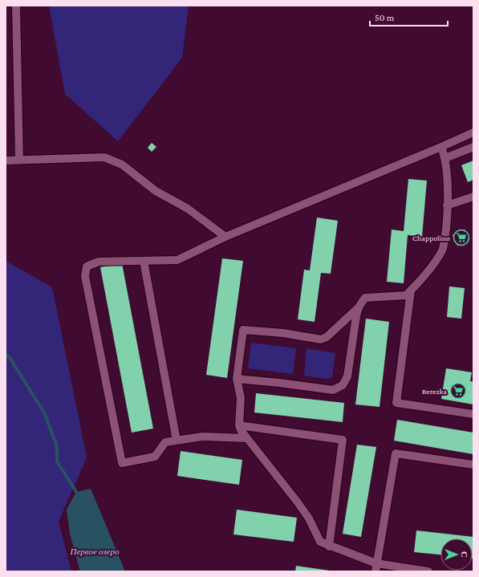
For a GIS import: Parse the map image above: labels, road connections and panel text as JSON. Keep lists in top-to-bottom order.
{
  "water": ["Первое озеро"],
  "places": {
    "supermarket": ["Chappolino", "Berezka"]
  },
  "scale_bar": "50 m",
  "north": "right"
}
